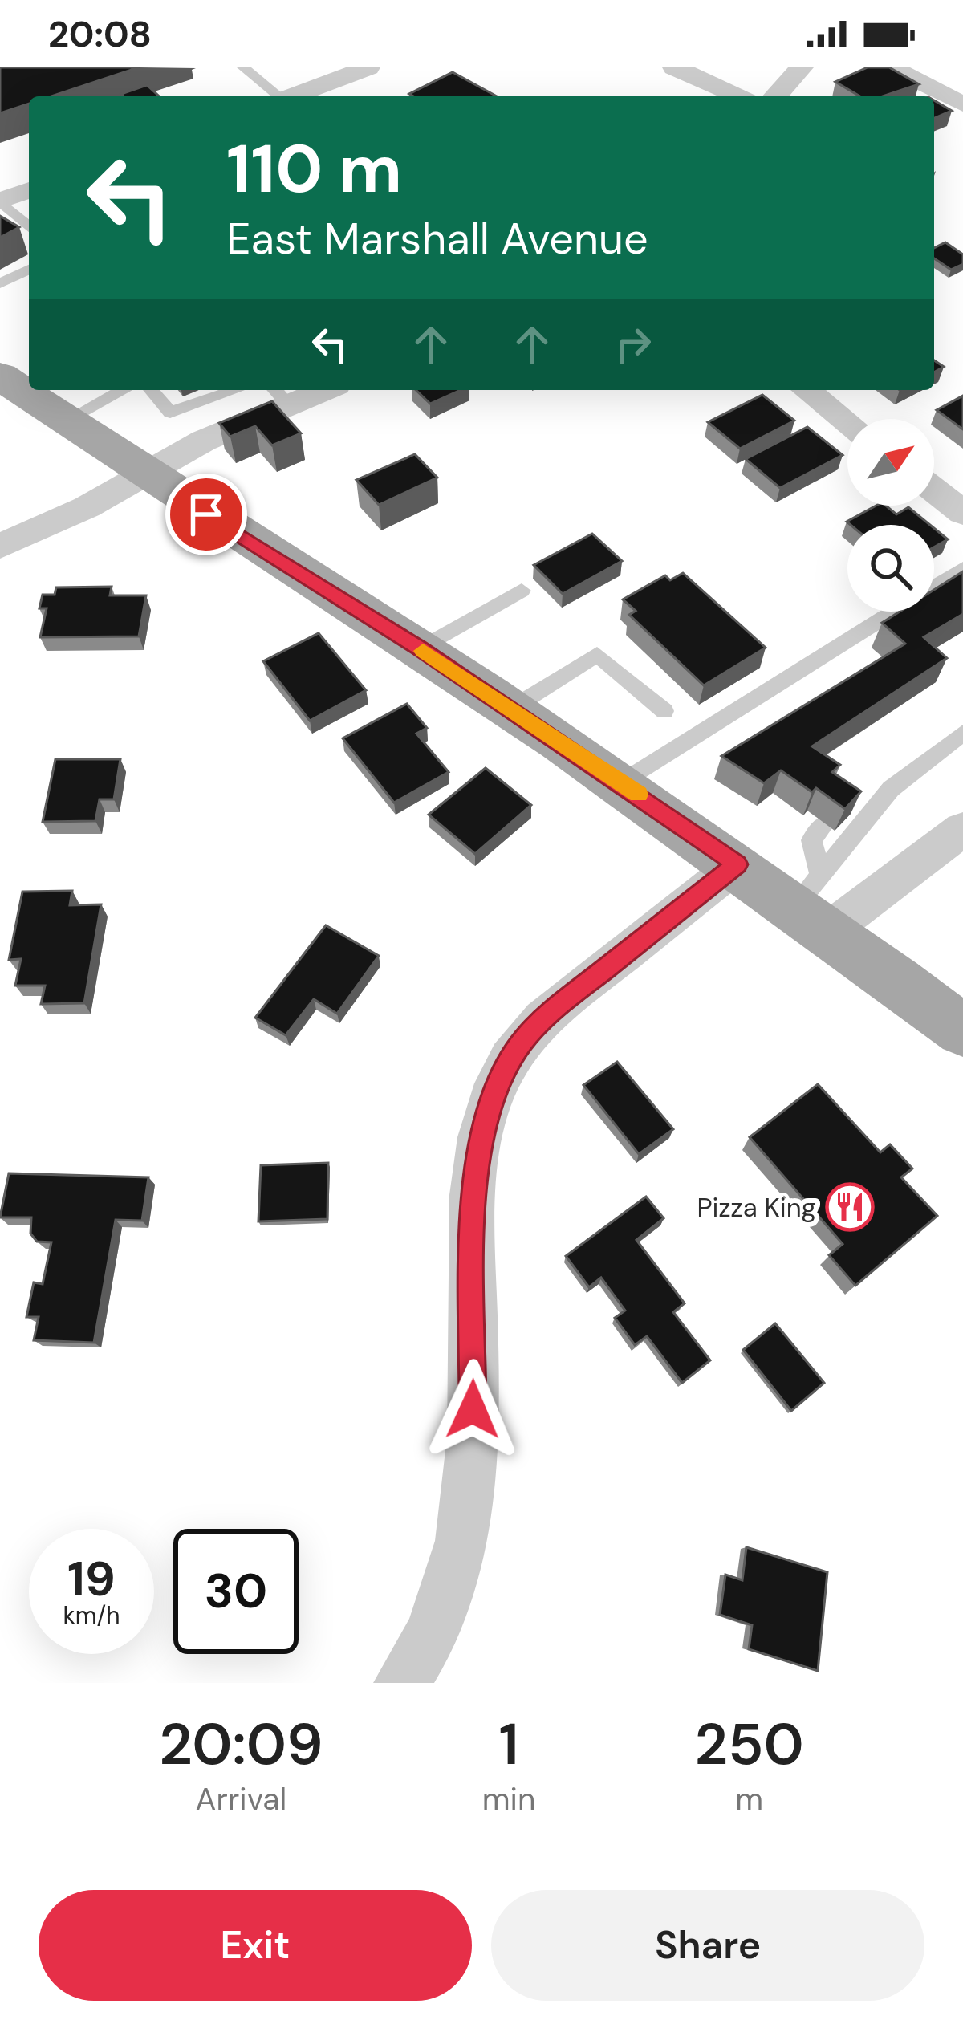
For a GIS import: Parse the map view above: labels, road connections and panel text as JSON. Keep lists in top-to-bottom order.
{
  "places": {
    "restaurant": ["Pizza King"]
  },
  "north": "top right",
  "page": {
    "status": "20:08",
    "turn": ["110 m", "East Marshall Avenue"],
    "speed": "19 km/h",
    "limit": "30",
    "eta": [
      "20:09",
      "Arrival",
      "1",
      "min",
      "250",
      "m"
    ],
    "buttons": ["Exit", "Share"]
  }
}
